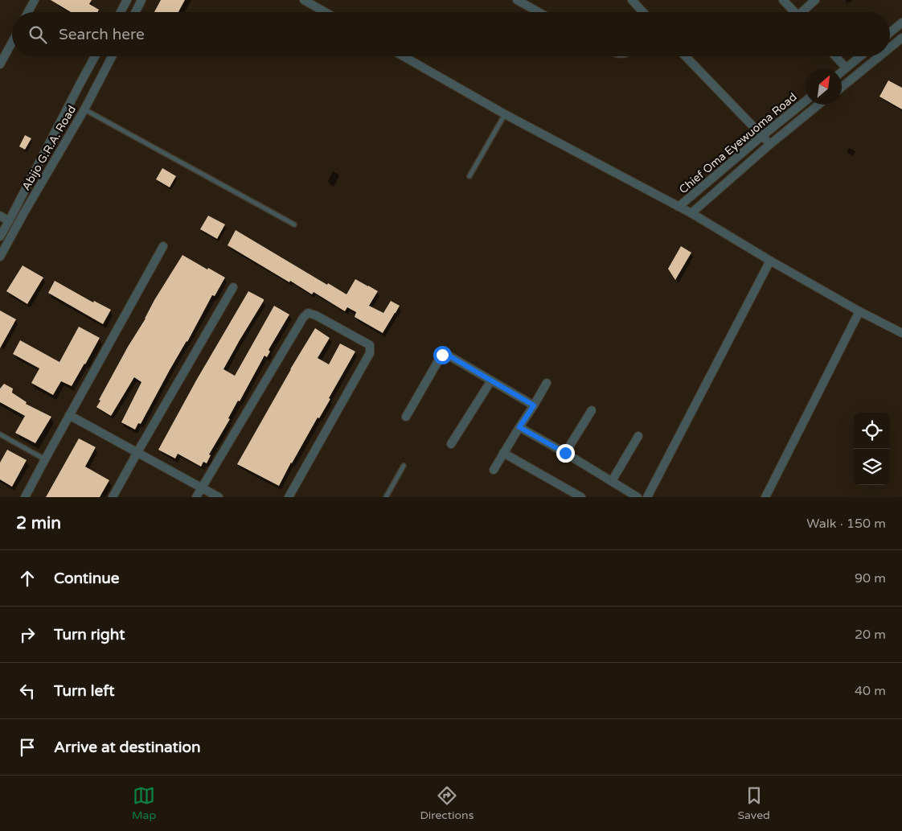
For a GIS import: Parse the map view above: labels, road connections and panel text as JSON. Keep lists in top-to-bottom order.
{
  "streets": {
    "street": ["Chief Oma Eyewuoma Road", "Abijo G.R.A. Road"]
  },
  "north": "top right",
  "page": {
    "search": "Search here",
    "heading": ["2 min", "Walk · 150 m"],
    "list": [
      ["Continue", "90 m"],
      ["Turn right", "20 m"],
      ["Turn left", "40 m"],
      "Arrive at destination"
    ],
    "nav": ["Map", "Directions", "Saved"]
  }
}
